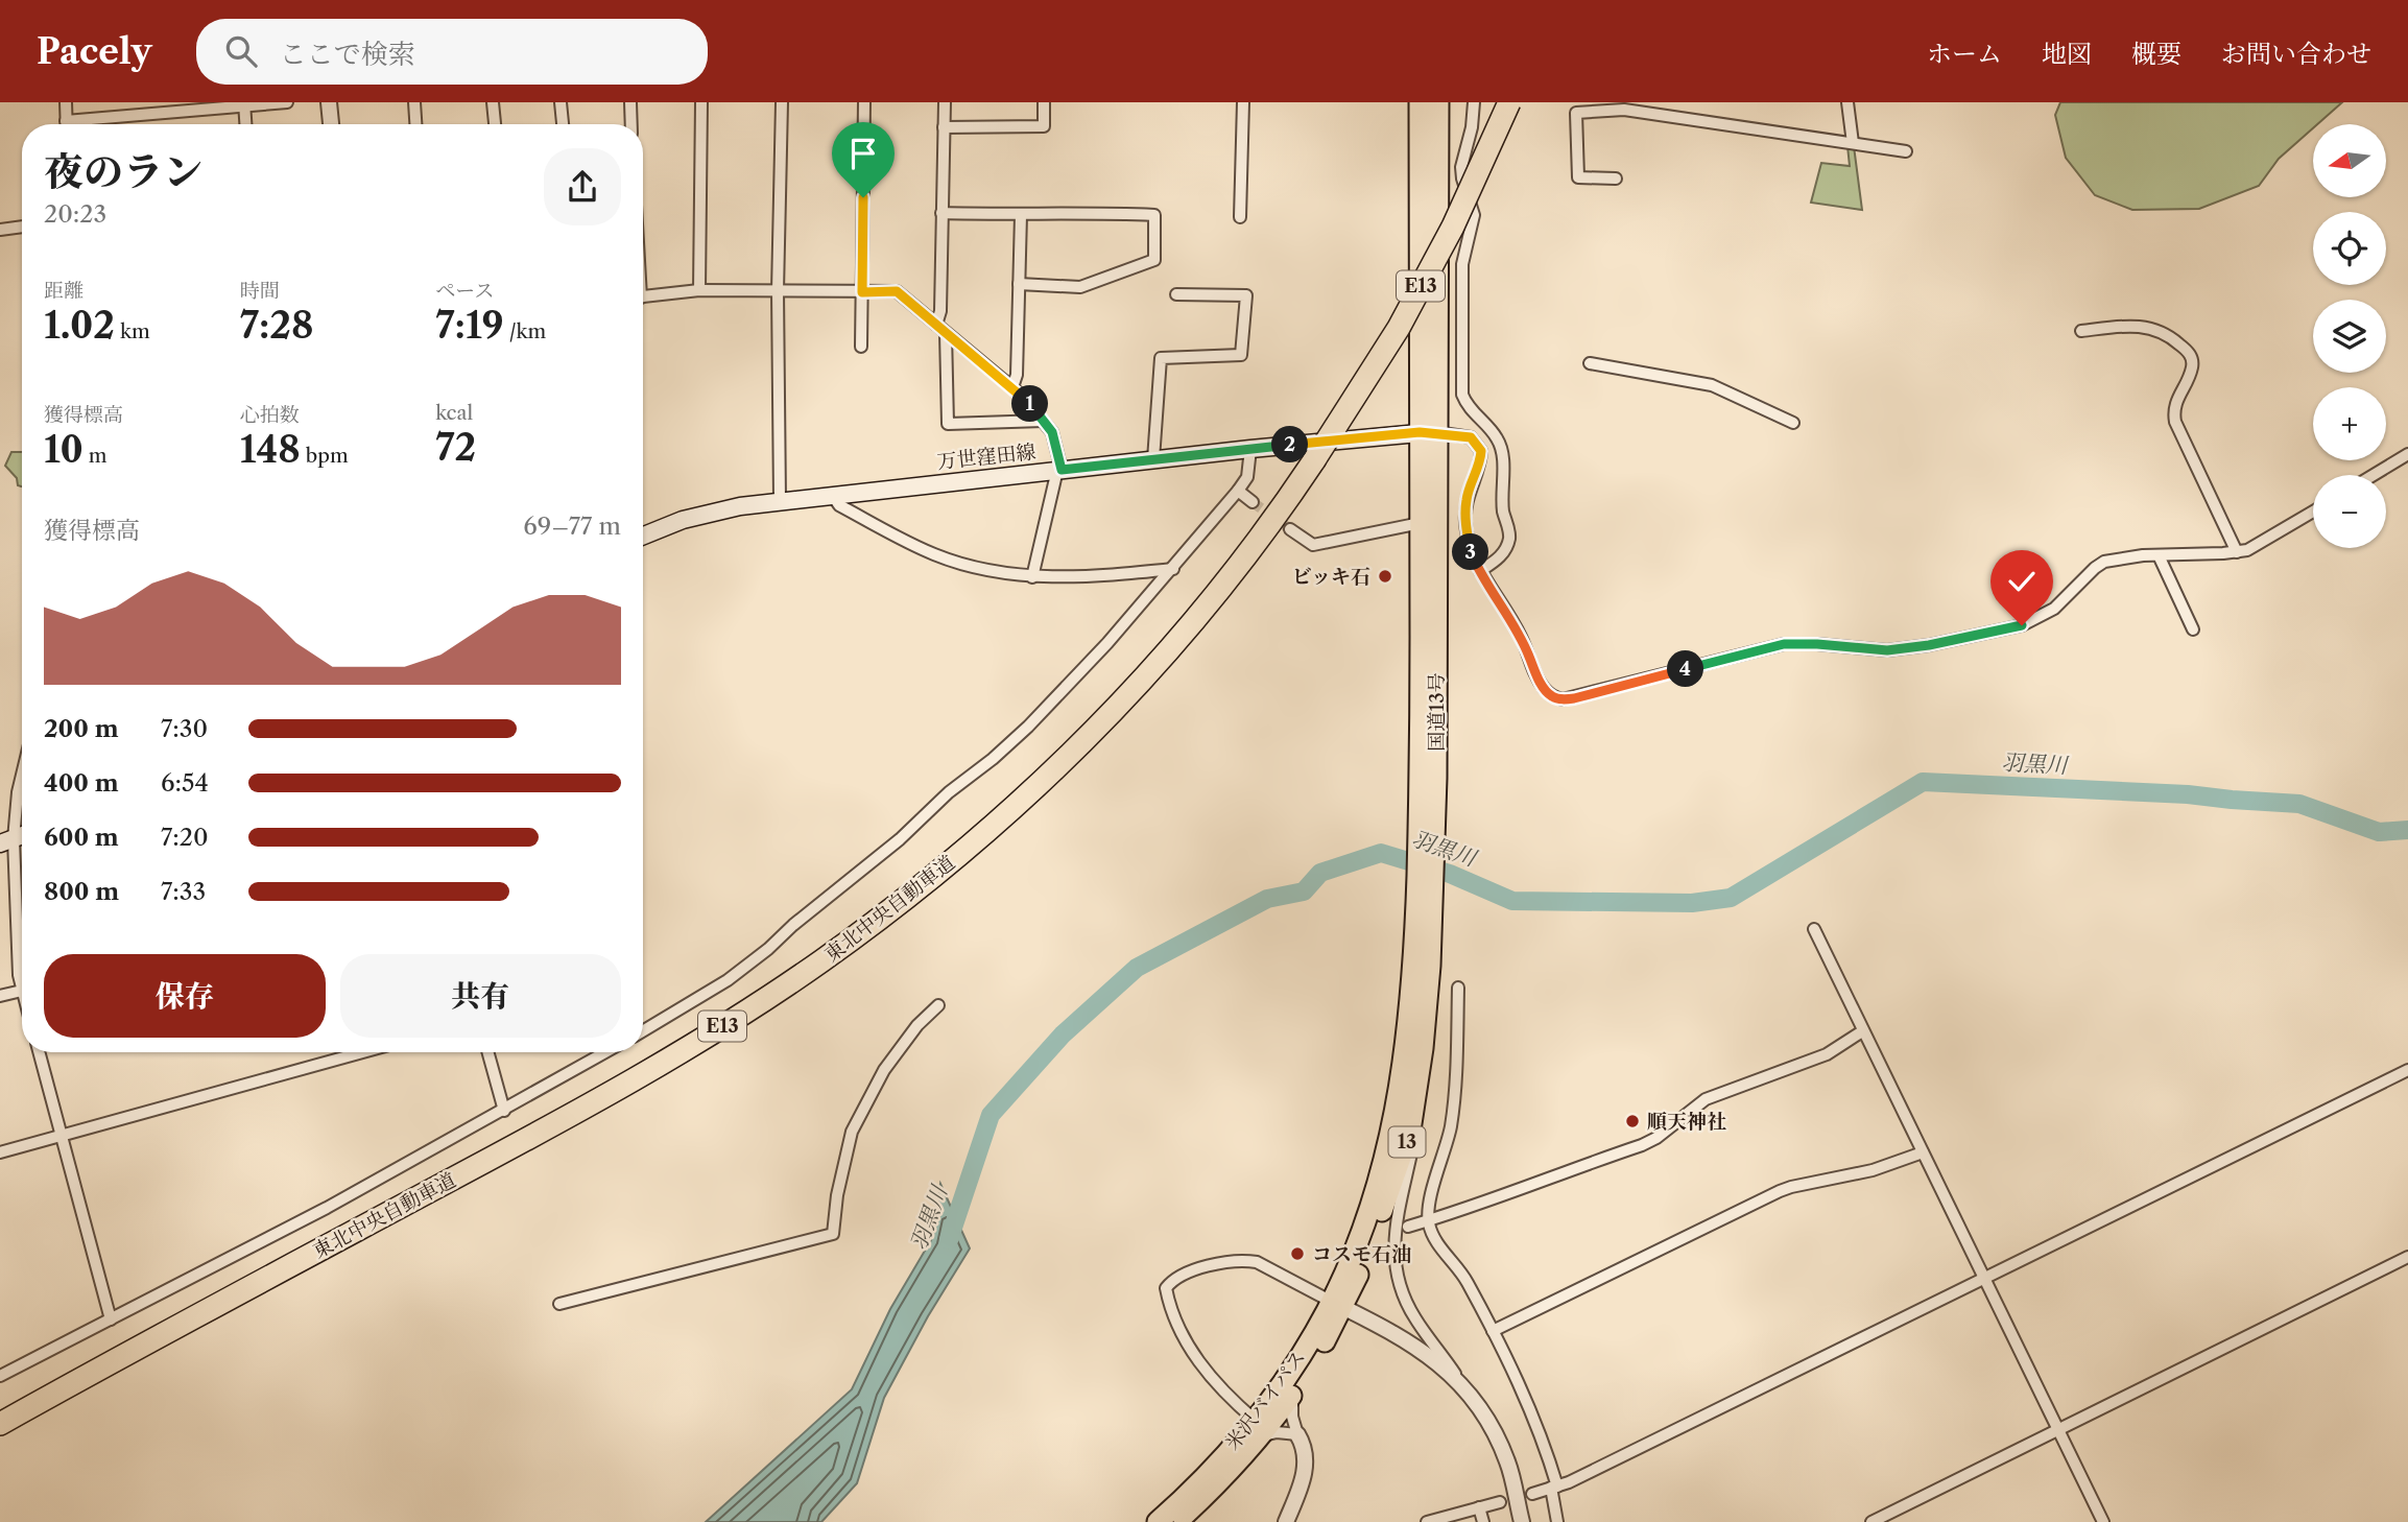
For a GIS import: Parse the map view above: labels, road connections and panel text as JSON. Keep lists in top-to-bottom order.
{
  "streets": {
    "highway": [
      "E13",
      "国道13号",
      "東北中央自動車道",
      "13",
      "米沢バイパス"
    ],
    "main road": ["万世窪田線"]
  },
  "crossings": [
    ["万世窪田線", "国道13号"],
    ["国道13号", "米沢バイパス"]
  ],
  "water": ["羽黒川"],
  "places": ["ビッキ石", "順天神社", "コスモ石油"],
  "north": "left",
  "page": {
    "header": "Pacely",
    "search": "ここで検索",
    "nav": [
      "ホーム",
      "地図",
      "概要",
      "お問い合わせ"
    ],
    "map_buttons": ["+", "−"],
    "heading": ["夜のラン", "20:23"],
    "stats": [
      ["距離", "1.02 km"],
      ["時間", "7:28"],
      ["ペース", "7:19 /km"],
      ["獲得標高", "10 m"],
      ["心拍数", "148 bpm"],
      ["kcal", "72"]
    ],
    "pins": [
      "1",
      "2",
      "3",
      "4"
    ],
    "chart": ["獲得標高", "69–77 m"],
    "list": [
      {
        "name": "200 m",
        "note": "7:30"
      },
      {
        "name": "400 m",
        "note": "6:54"
      },
      {
        "name": "600 m",
        "note": "7:20"
      },
      {
        "name": "800 m",
        "note": "7:33"
      }
    ],
    "buttons": ["保存", "共有"]
  }
}
